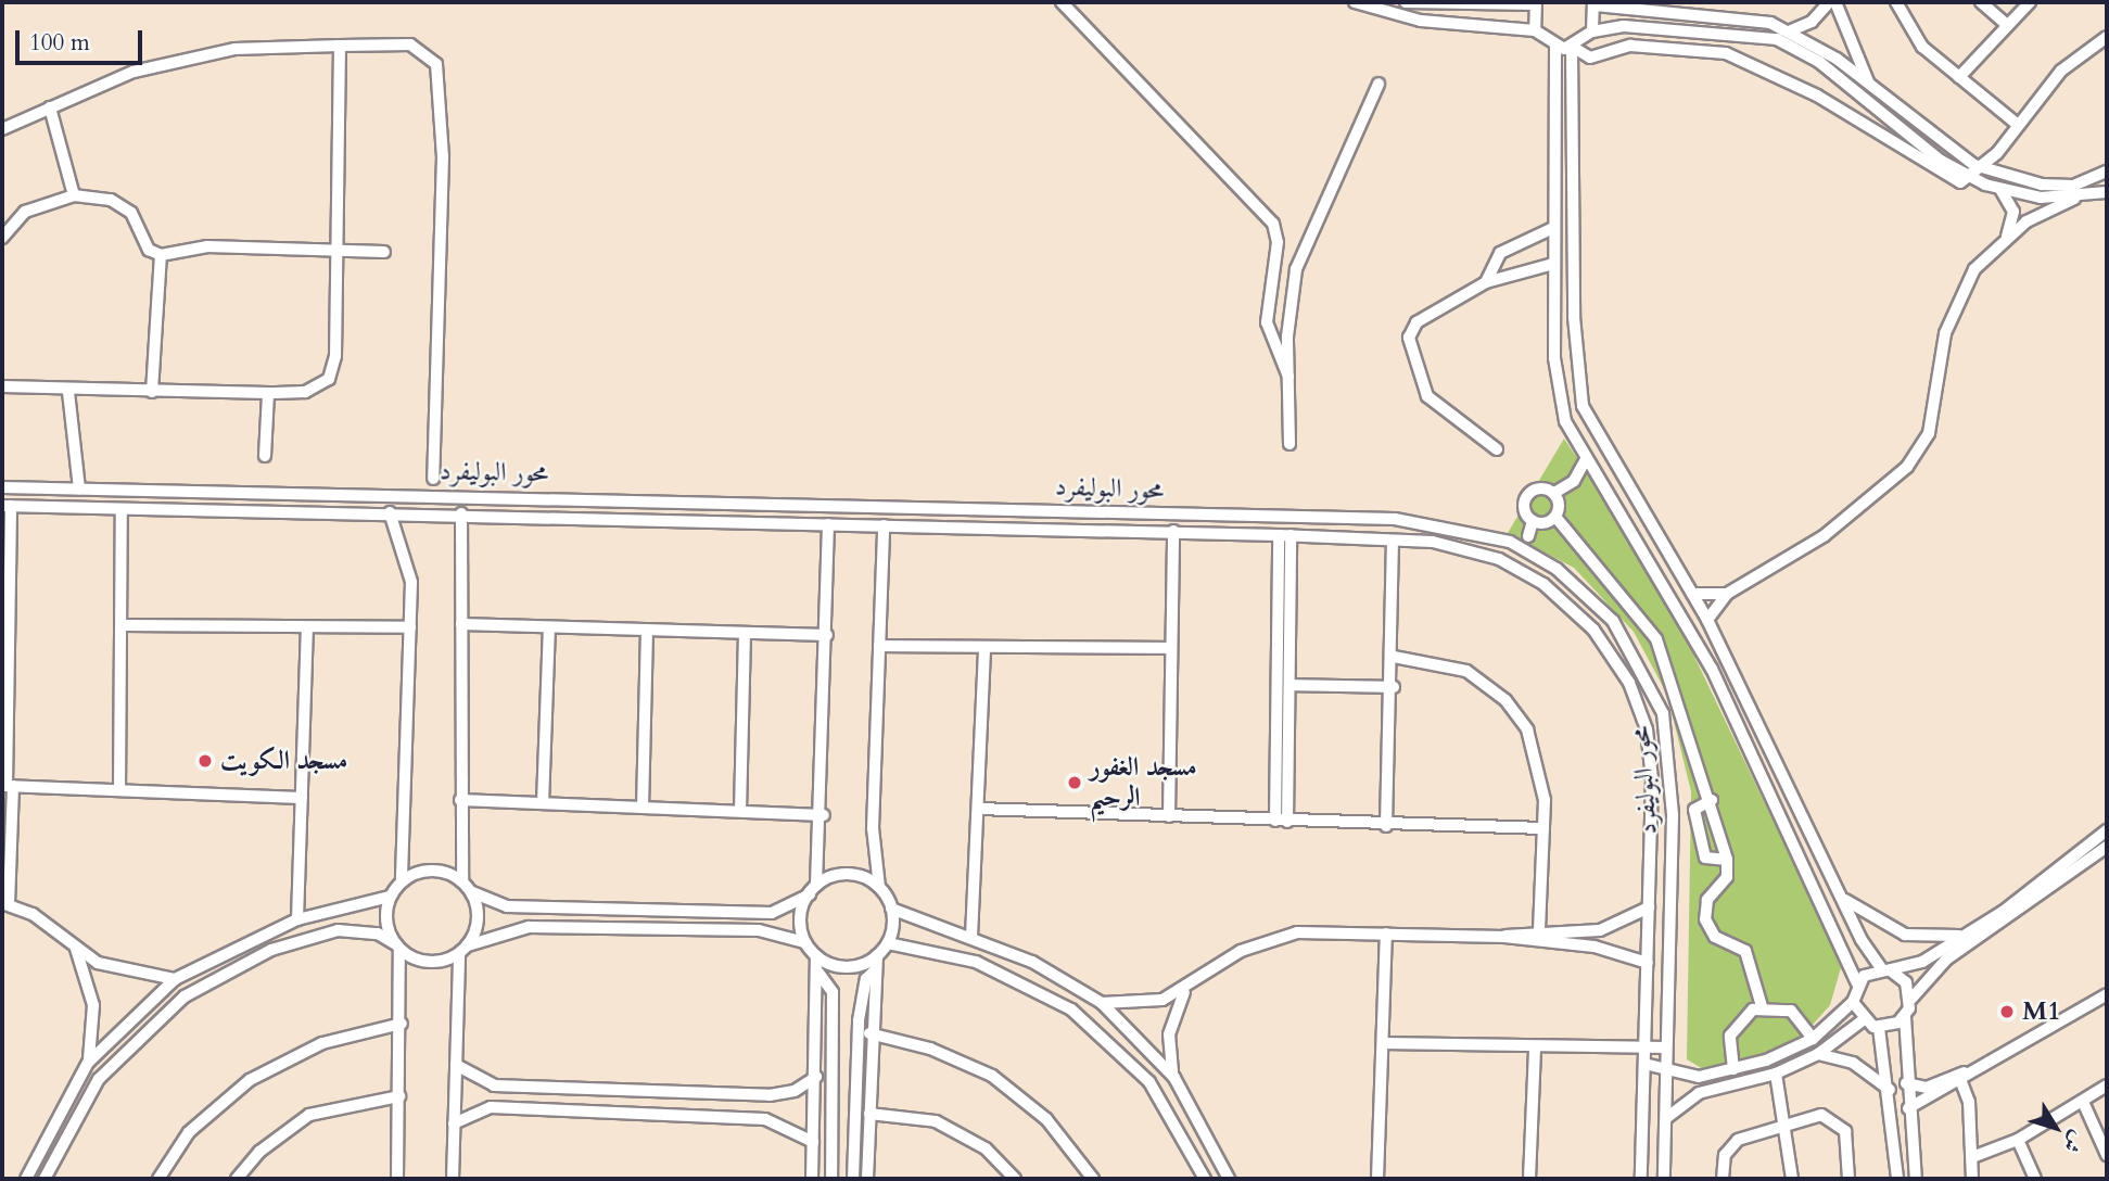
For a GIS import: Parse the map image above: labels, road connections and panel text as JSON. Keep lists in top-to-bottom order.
{
  "streets": {
    "street": ["محور البوليفرد"]
  },
  "places": ["مسجد الكويت", "مسجد الغفور الرحيم", "M1"],
  "scale_bar": "100 m",
  "north": "bottom right"
}
